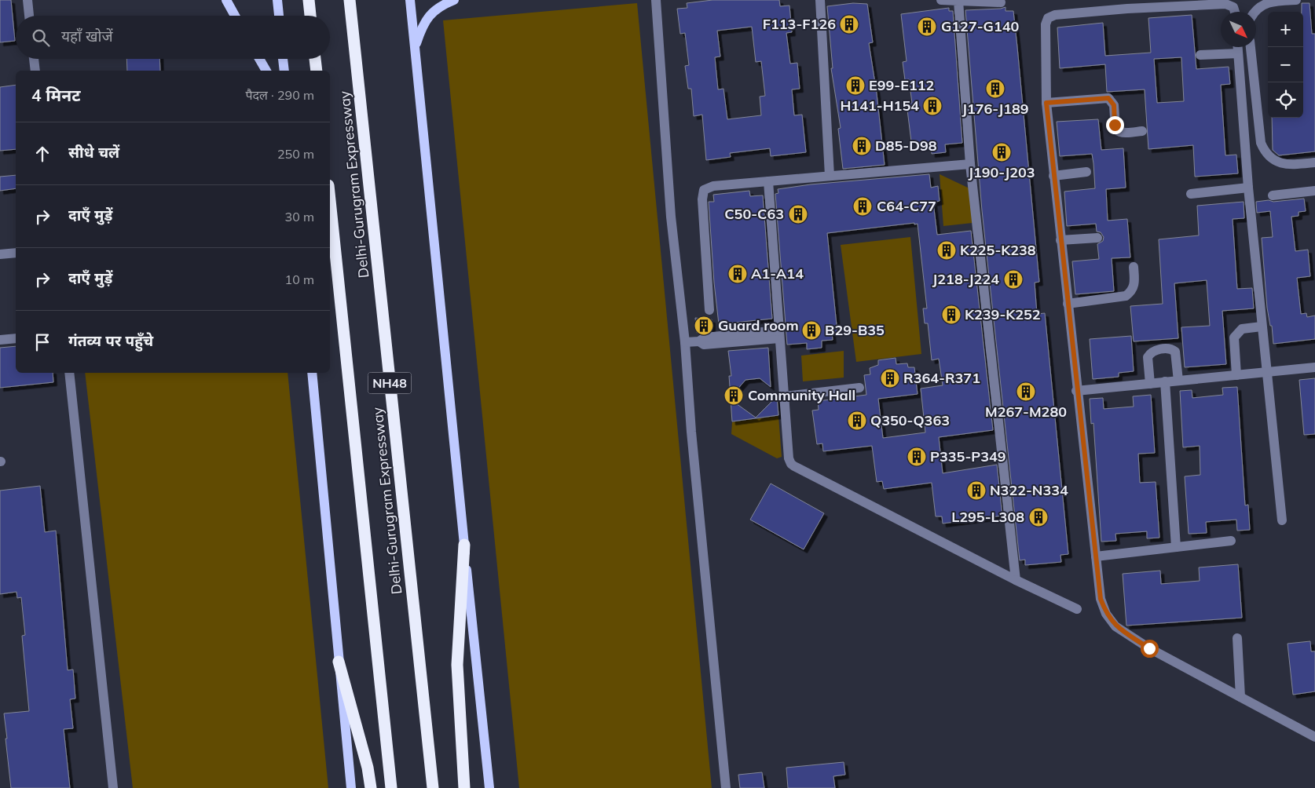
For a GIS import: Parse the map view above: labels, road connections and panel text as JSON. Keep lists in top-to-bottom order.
{
  "streets": {
    "highway": ["Delhi-Gurugram Expressway", "NH48"]
  },
  "places": {
    "building": [
      "F113-F126",
      "G127-G140",
      "E99-E112",
      "J176-J189",
      "H141-H154",
      "D85-D98",
      "J190-J203",
      "C64-C77",
      "C50-C63",
      "K225-K238",
      "A1-A14",
      "J218-J224",
      "K239-K252",
      "Guard room",
      "B29-B35",
      "R364-R371",
      "M267-M280",
      "Community Hall",
      "Q350-Q363",
      "P335-P349",
      "N322-N334",
      "L295-L308"
    ]
  },
  "north": "bottom right",
  "page": {
    "map_buttons": ["+", "−"],
    "search": "यहाँ खोजें",
    "heading": ["4 मिनट", "पैदल · 290 m"],
    "list": [
      ["सीधे चलें", "250 m"],
      ["दाएँ मुड़ें", "30 m"],
      ["दाएँ मुड़ें", "10 m"],
      "गंतव्य पर पहुँचे"
    ]
  }
}
